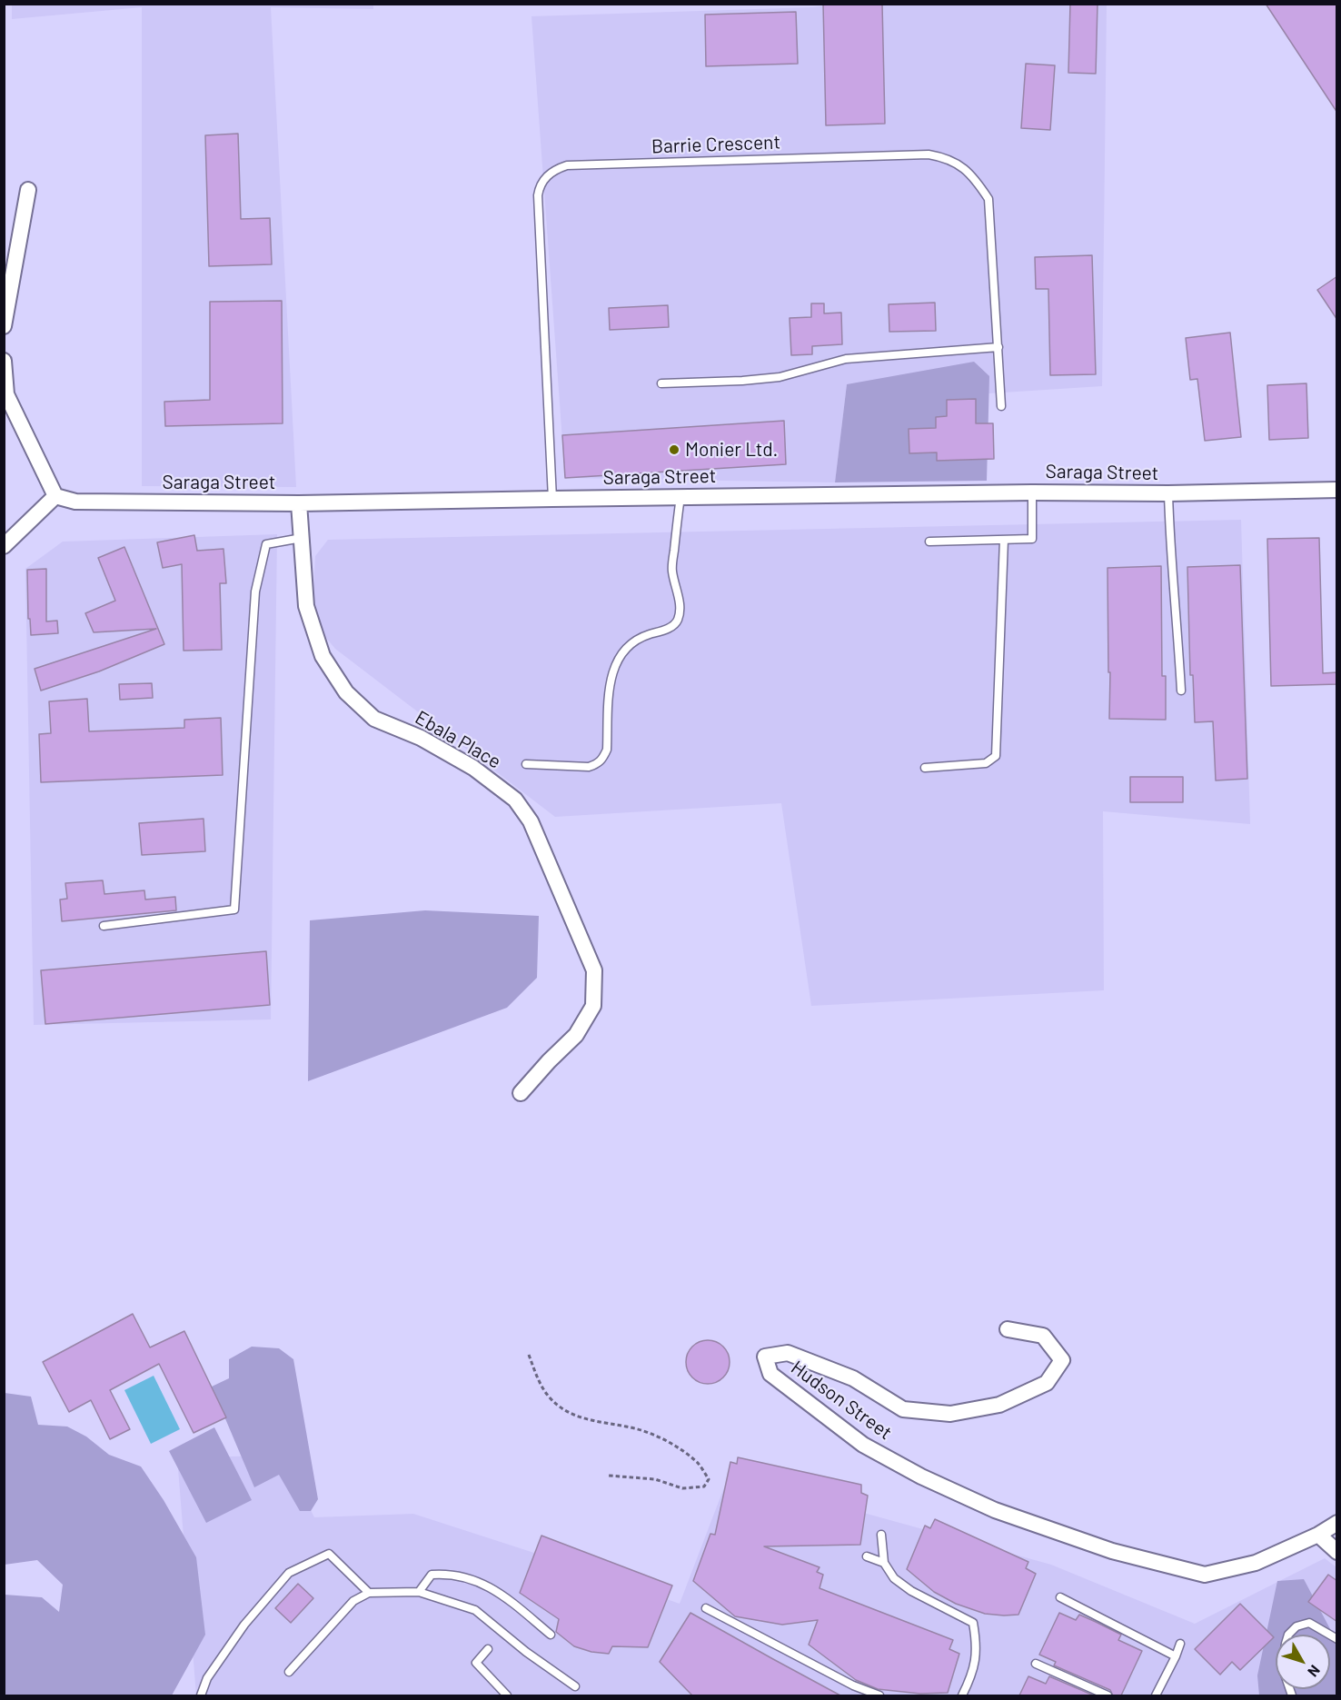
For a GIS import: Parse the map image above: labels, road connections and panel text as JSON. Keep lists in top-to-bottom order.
{
  "streets": {
    "street": ["Saraga Street", "Ebala Place", "Hudson Street"],
    "lane": ["Barrie Crescent"]
  },
  "crossings": [
    ["Barrie Crescent", "Saraga Street"],
    ["Saraga Street", "Ebala Place"]
  ],
  "places": ["Monier Ltd."],
  "north": "bottom right"
}
